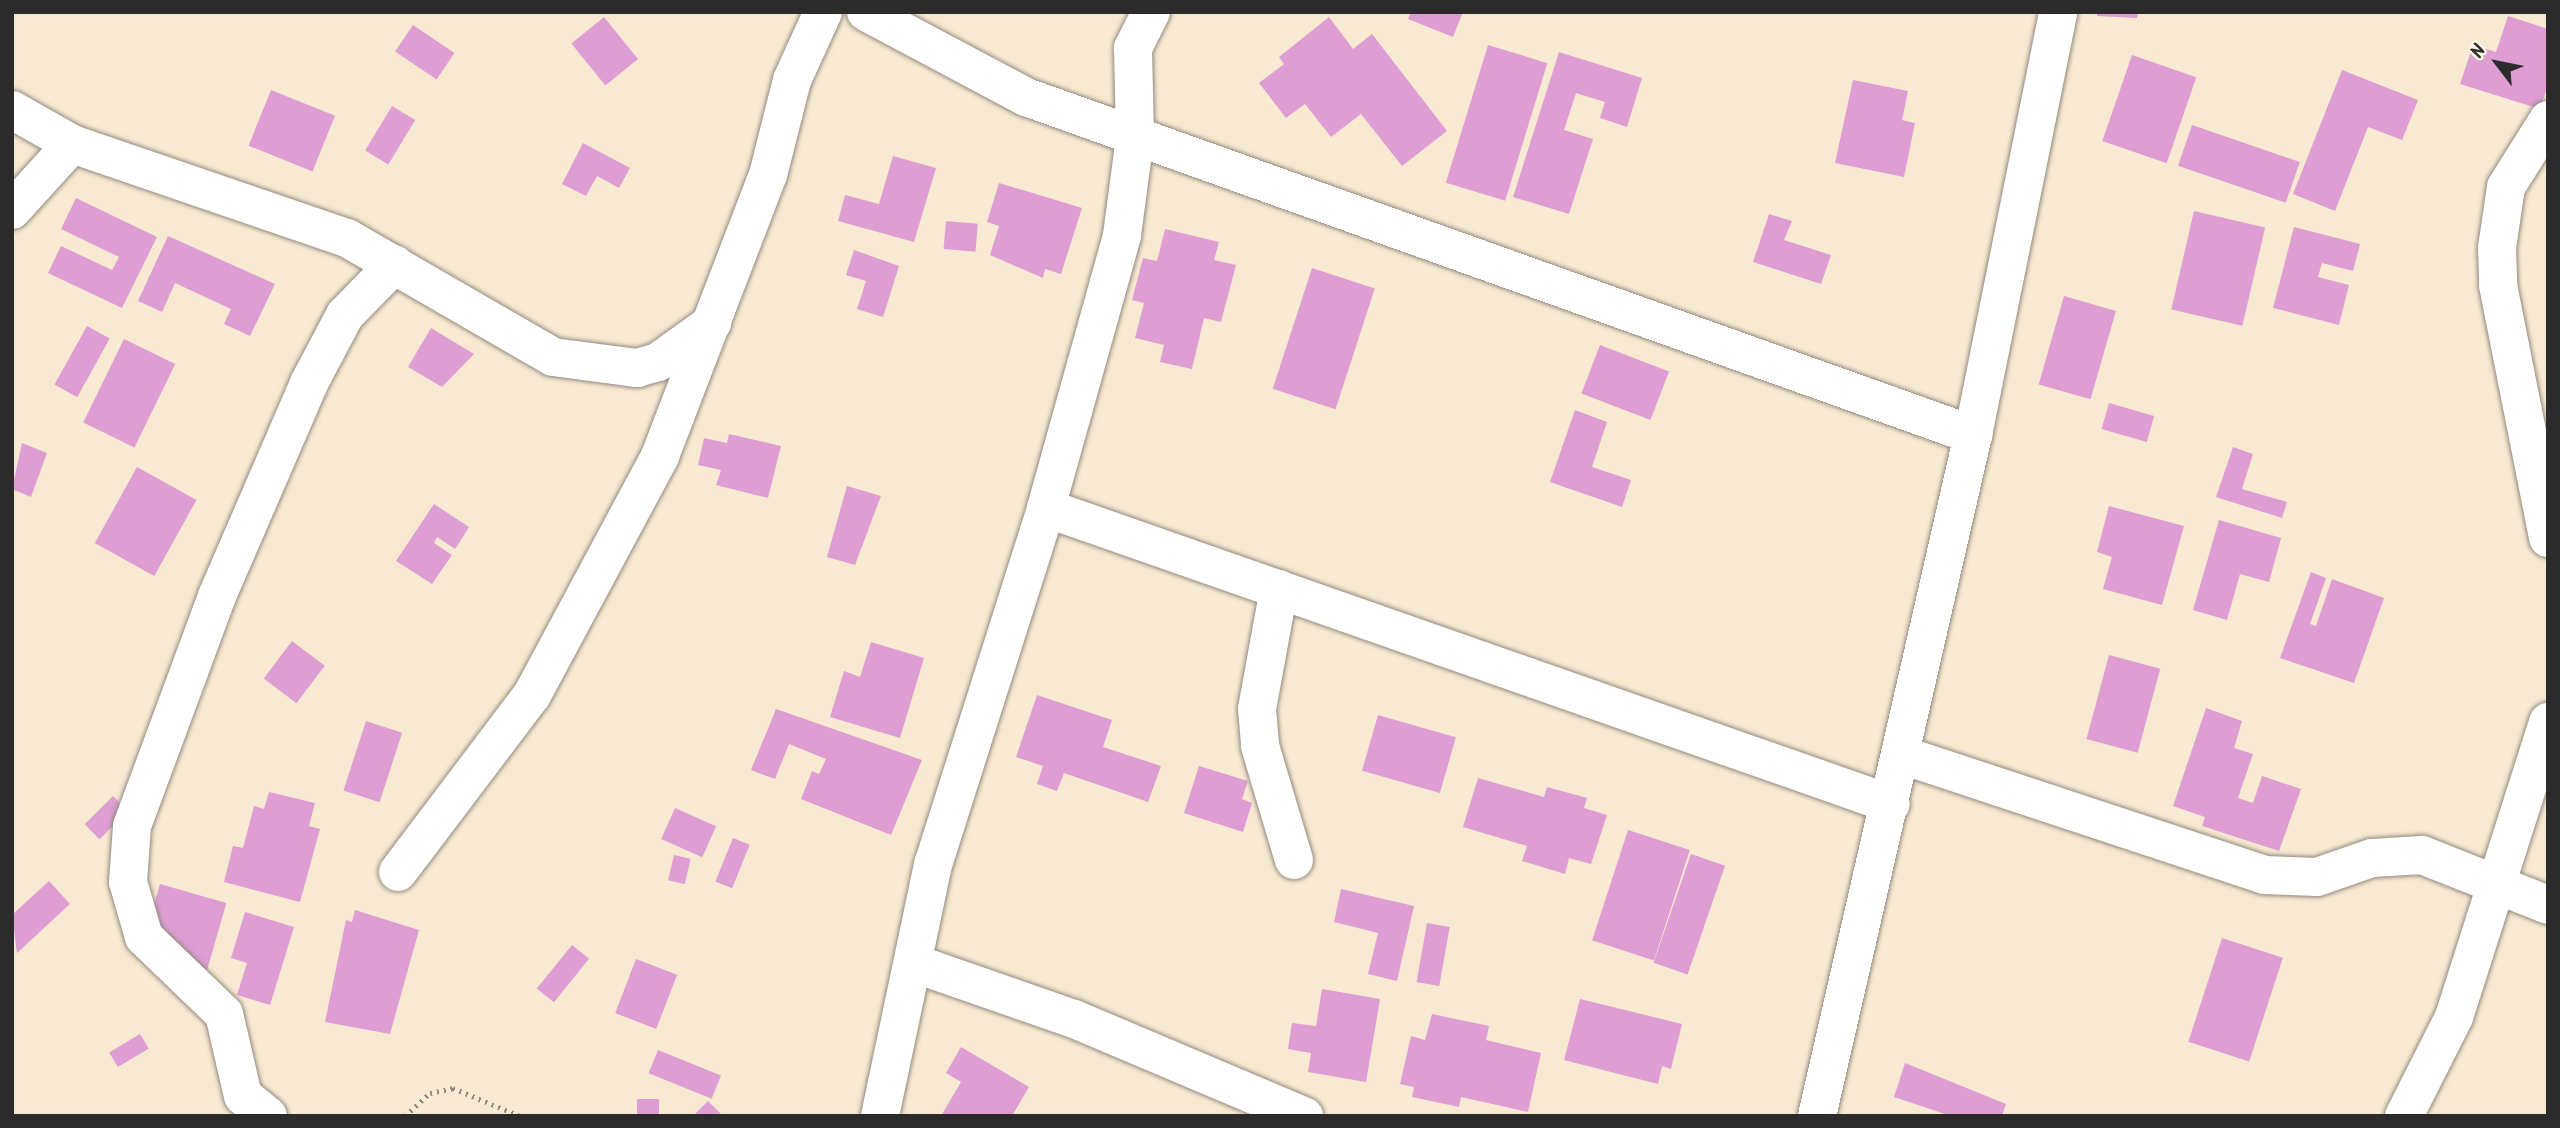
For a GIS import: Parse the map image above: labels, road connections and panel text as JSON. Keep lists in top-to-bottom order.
{
  "north": "top left"
}
